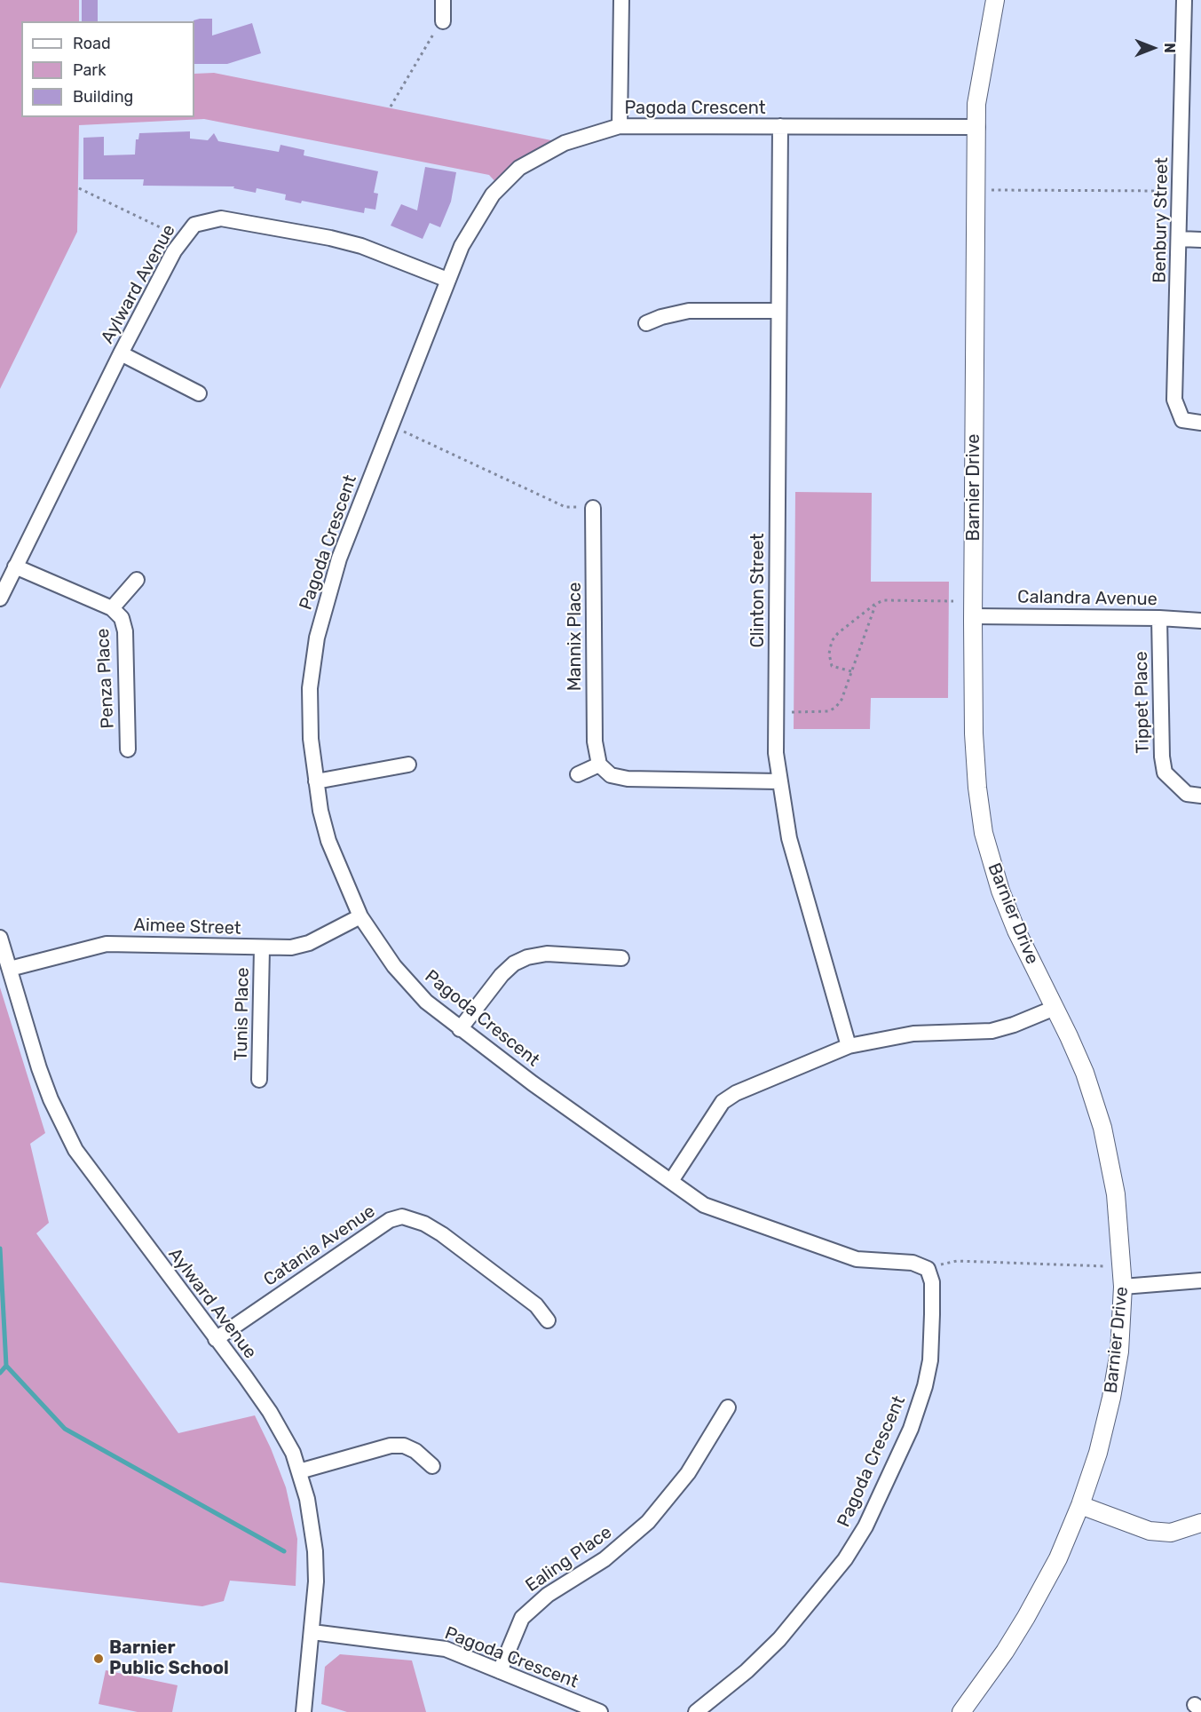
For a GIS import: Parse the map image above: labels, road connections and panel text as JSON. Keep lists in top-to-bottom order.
{
  "streets": {
    "street": [
      "Pagoda Crescent",
      "Benbury Street",
      "Aylward Avenue",
      "Barnier Drive",
      "Clinton Street",
      "Calandra Avenue",
      "Mannix Place",
      "Penza Place",
      "Tippet Place",
      "Aimee Street",
      "Tunis Place",
      "Catania Avenue",
      "Ealing Place"
    ]
  },
  "crossings": [
    ["Pagoda Crescent", "Aylward Avenue"],
    ["Pagoda Crescent", "Barnier Drive"],
    ["Pagoda Crescent", "Clinton Street"],
    ["Pagoda Crescent", "Aimee Street"],
    ["Pagoda Crescent", "Ealing Place"],
    ["Aylward Avenue", "Penza Place"],
    ["Aylward Avenue", "Aimee Street"],
    ["Aylward Avenue", "Catania Avenue"],
    ["Barnier Drive", "Calandra Avenue"],
    ["Calandra Avenue", "Tippet Place"],
    ["Aimee Street", "Tunis Place"]
  ],
  "places": ["Barnier Public School"],
  "legend": ["Road", "Park", "Building"],
  "north": "right"
}
